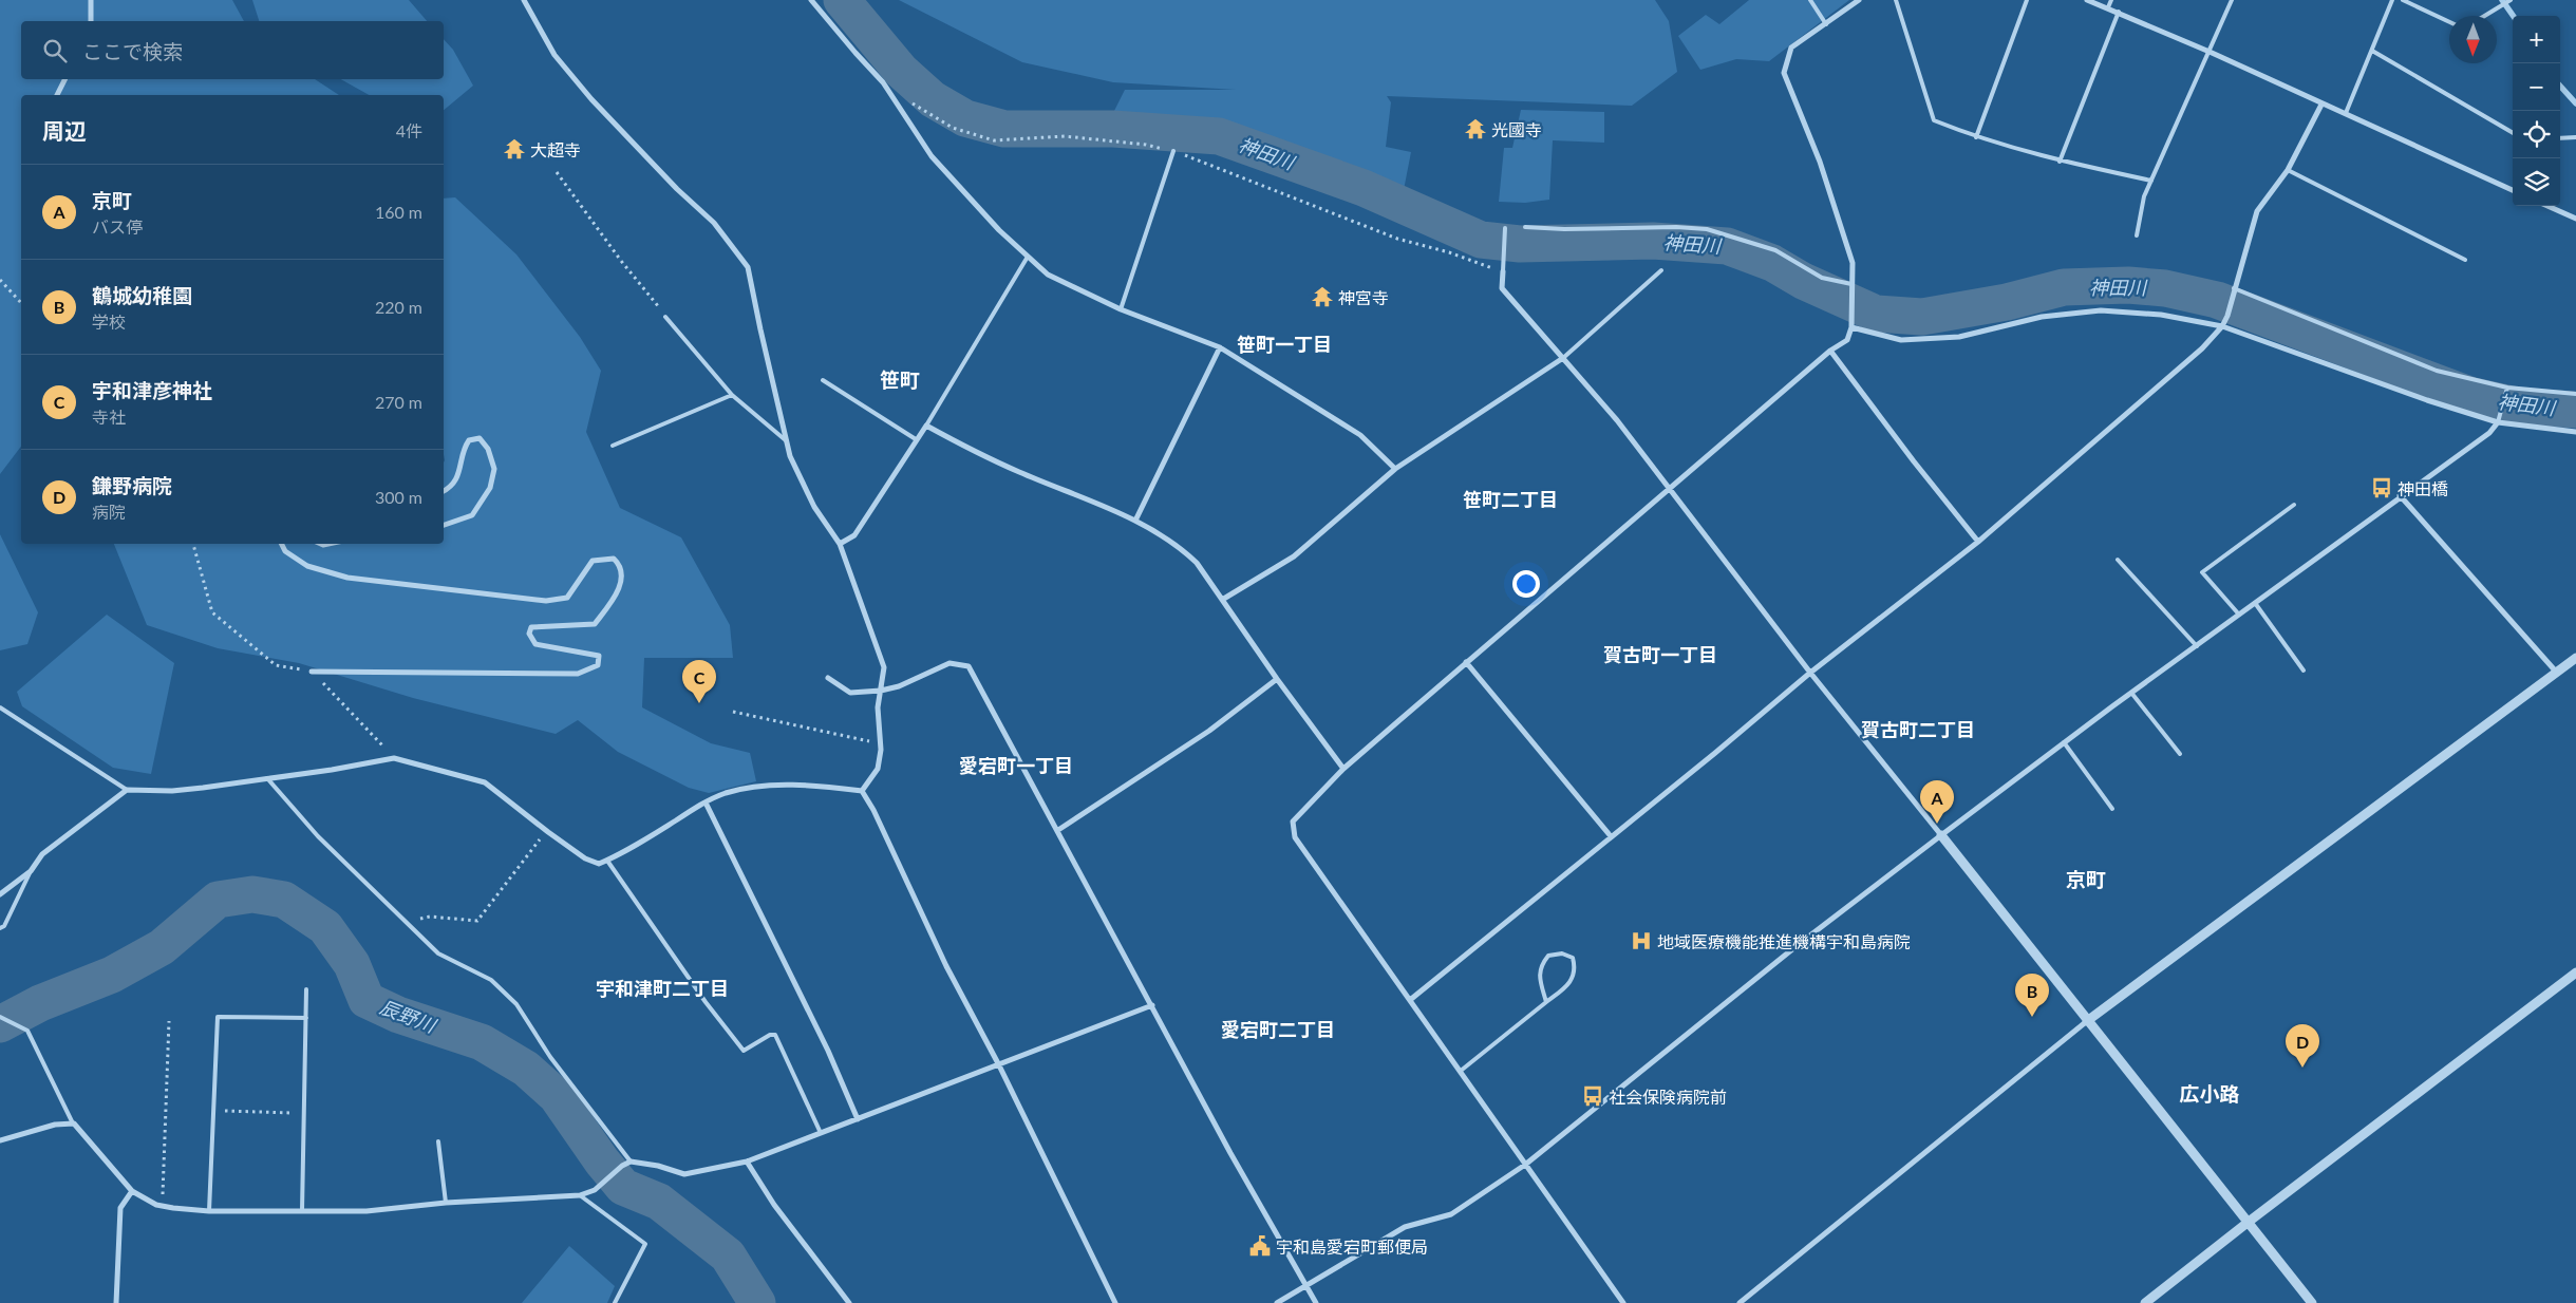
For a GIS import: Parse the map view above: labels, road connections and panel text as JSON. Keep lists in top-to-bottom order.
{
  "districts": [
    "笹町一丁目",
    "笹町",
    "笹町二丁目",
    "賀古町一丁目",
    "賀古町二丁目",
    "愛宕町一丁目",
    "京町",
    "宇和津町二丁目",
    "愛宕町二丁目",
    "広小路"
  ],
  "water": ["神田川", "辰野川"],
  "places": {
    "temple": ["光國寺", "大超寺", "神宮寺"],
    "bus stop": ["神田橋", "社会保険病院前"],
    "hospital": ["地域医療機能推進機構宇和島病院"],
    "public building": ["宇和島愛宕町郵便局"]
  },
  "north": "bottom",
  "page": {
    "map_buttons": ["+", "−"],
    "search": "ここで検索",
    "heading": ["周辺", "4件"],
    "list": [
      {
        "mark": "A",
        "name": "京町",
        "note": "バス停",
        "value": "160 m"
      },
      {
        "mark": "B",
        "name": "鶴城幼稚園",
        "note": "学校",
        "value": "220 m"
      },
      {
        "mark": "C",
        "name": "宇和津彦神社",
        "note": "寺社",
        "value": "270 m"
      },
      {
        "mark": "D",
        "name": "鎌野病院",
        "note": "病院",
        "value": "300 m"
      }
    ],
    "pins": [
      "C",
      "A",
      "B",
      "D"
    ]
  }
}
